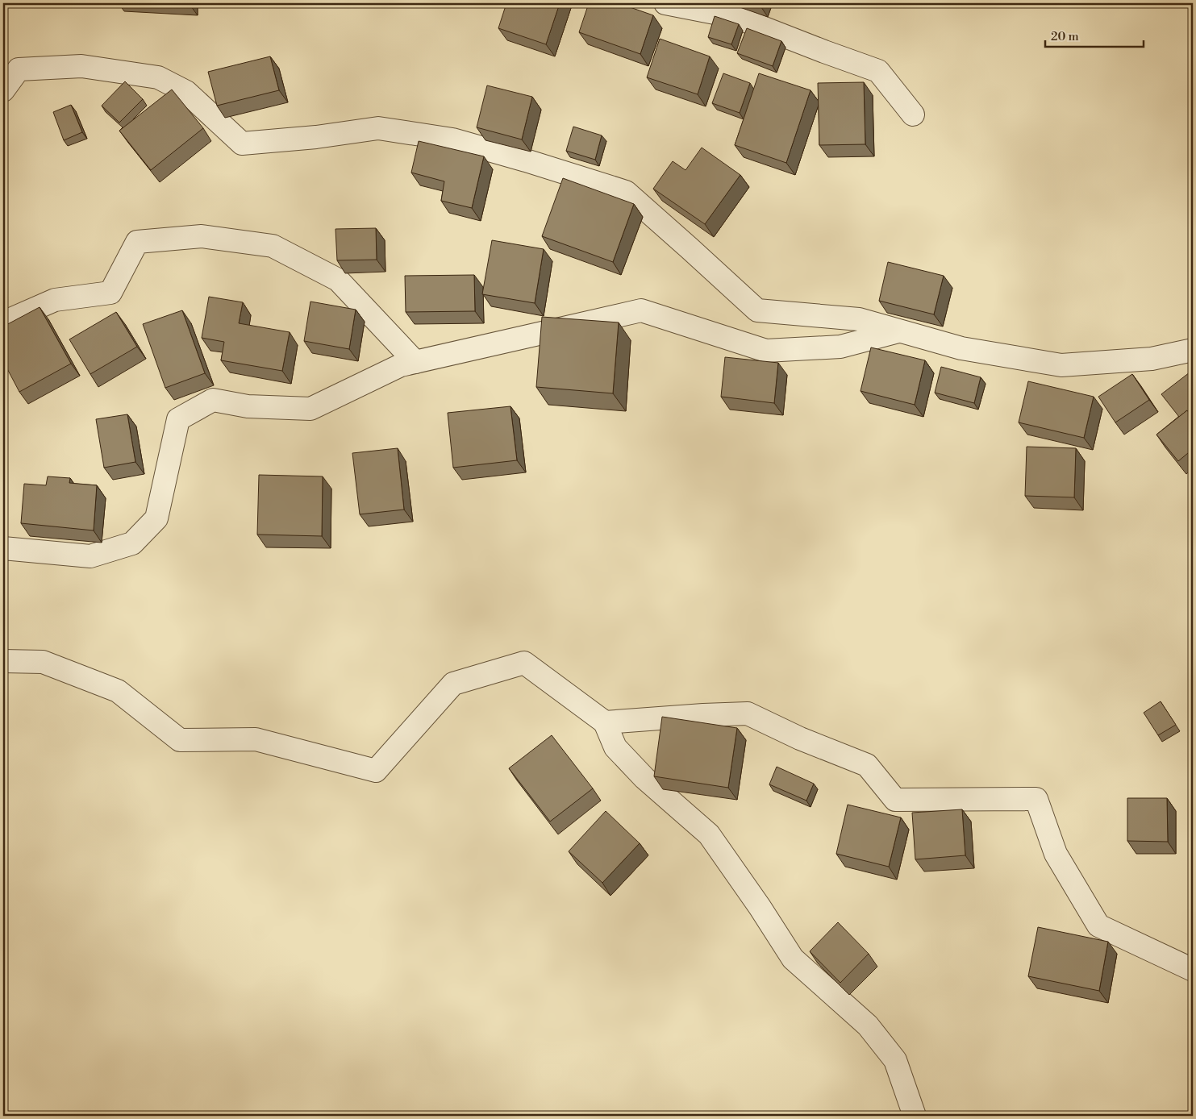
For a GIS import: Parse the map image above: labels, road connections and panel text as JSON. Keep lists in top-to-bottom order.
{
  "scale_bar": "20 m"
}
